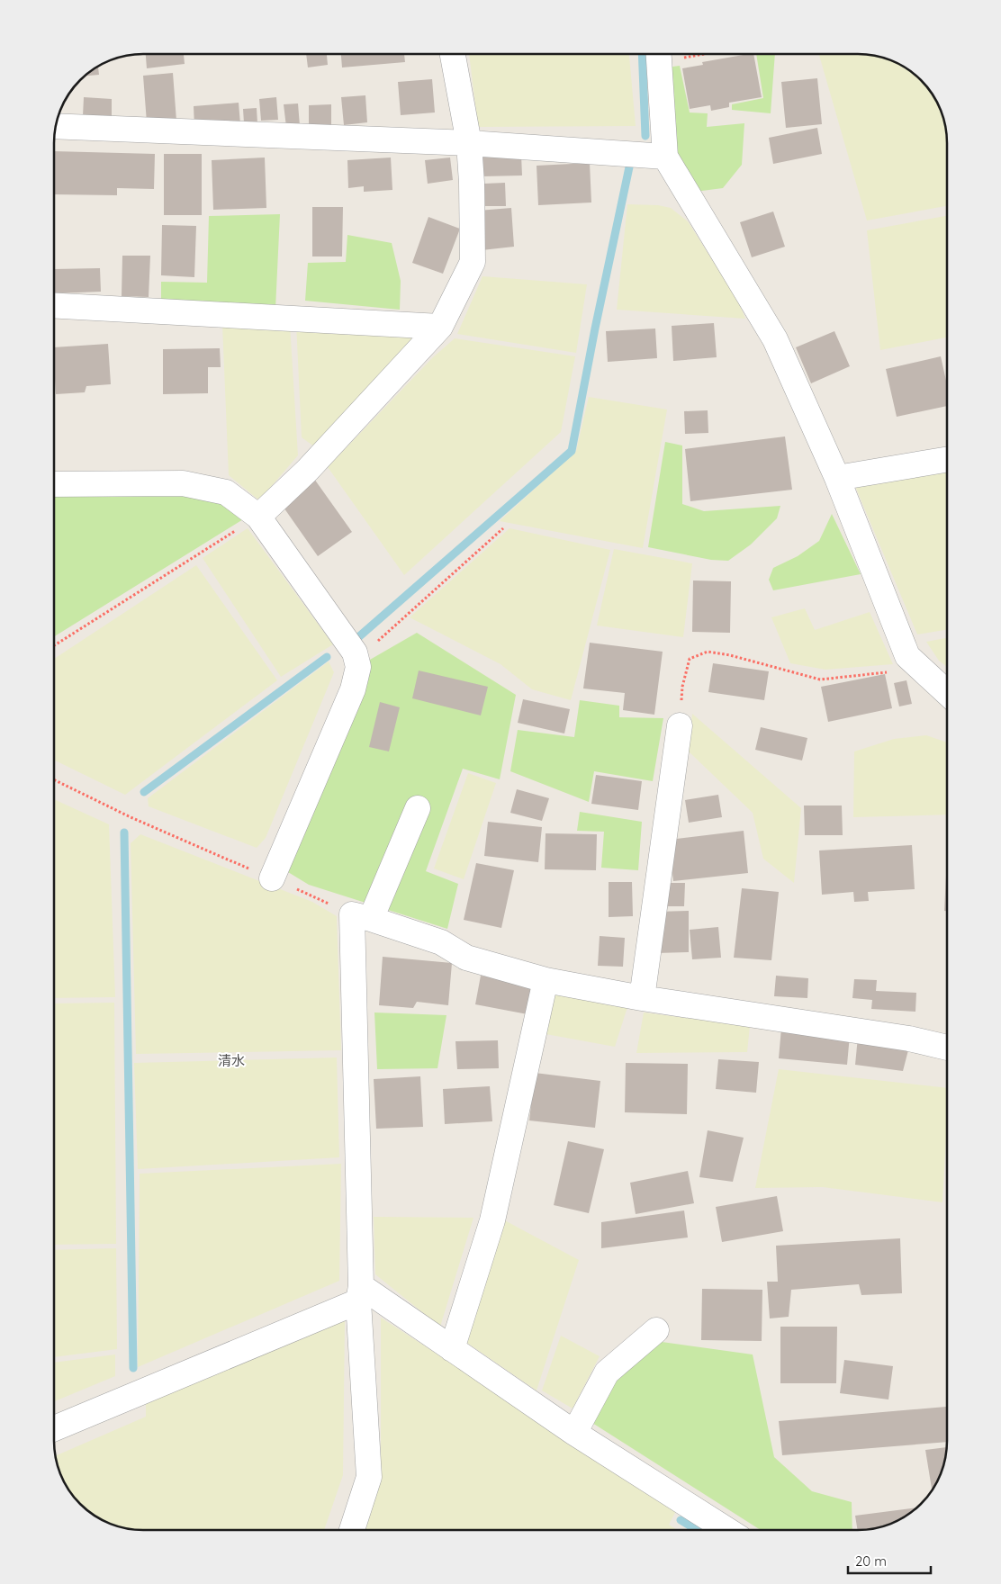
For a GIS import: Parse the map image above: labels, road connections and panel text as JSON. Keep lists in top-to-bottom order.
{
  "districts": ["清水"],
  "scale_bar": "20 m"
}
